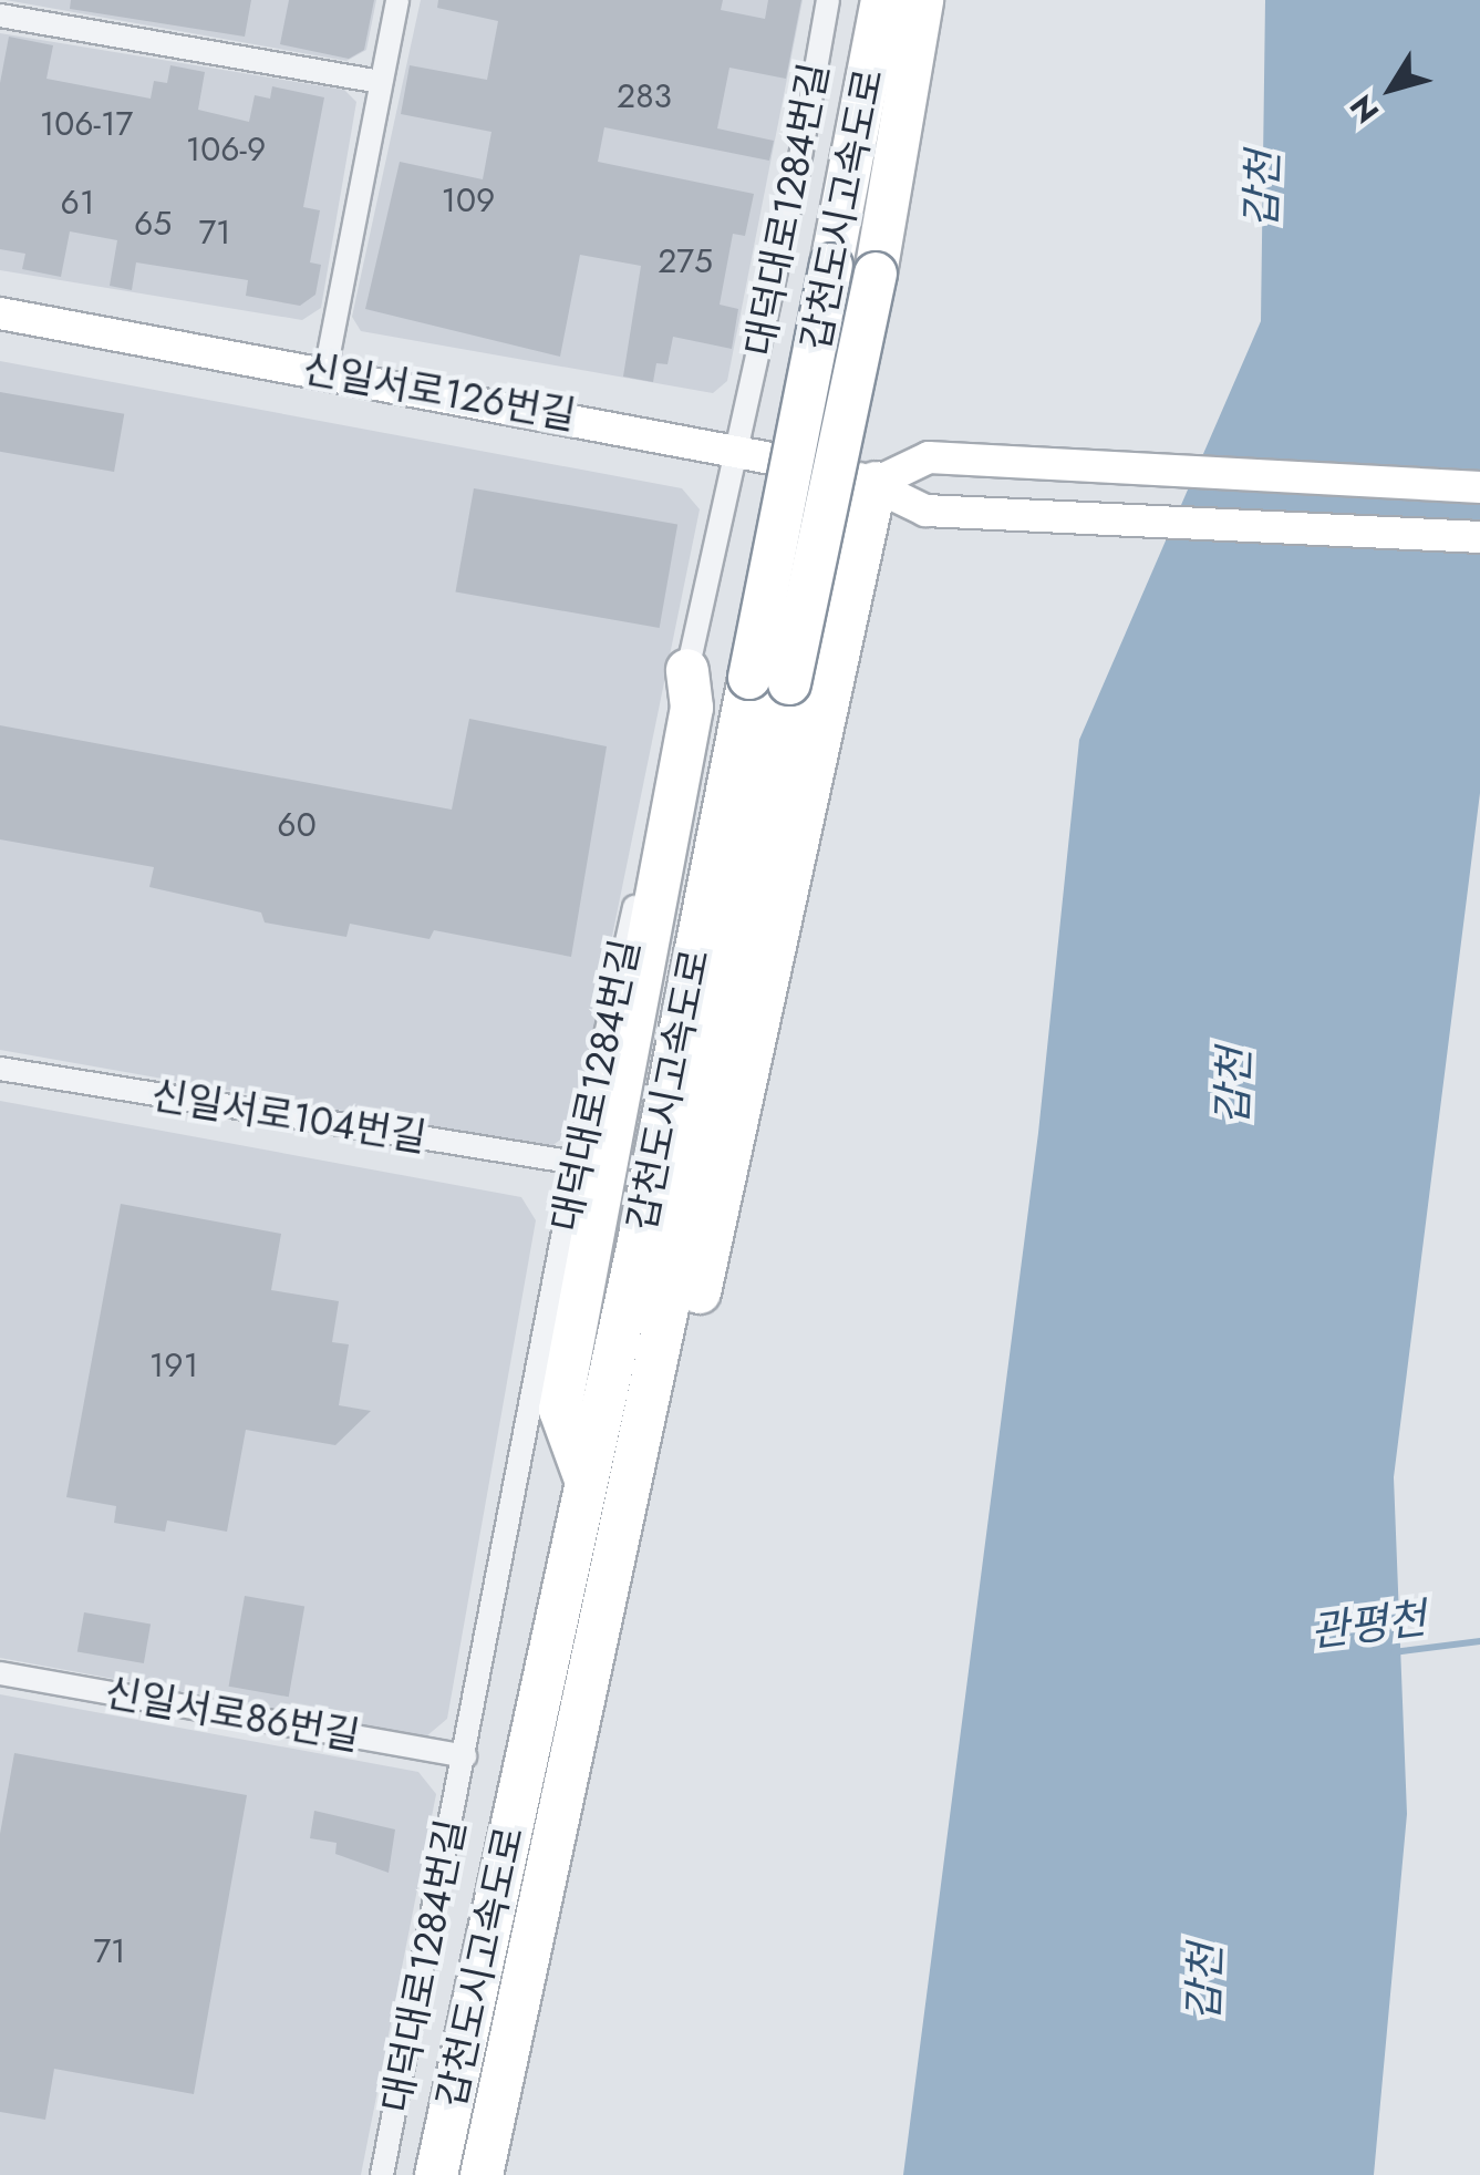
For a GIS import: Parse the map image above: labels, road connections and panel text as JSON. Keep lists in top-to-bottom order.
{
  "streets": {
    "highway": ["갑천도시고속도로"],
    "street": [
      "대덕대로1284번길",
      "신일서로126번길",
      "신일서로104번길",
      "신일서로86번길"
    ]
  },
  "crossings": [
    ["대덕대로1284번길", "신일서로126번길"],
    ["대덕대로1284번길", "신일서로104번길"],
    ["대덕대로1284번길", "신일서로86번길"]
  ],
  "water": ["갑천", "관평천"],
  "house_numbers": [
    "283",
    "106-17",
    "106-9",
    "109",
    "61",
    "65",
    "71",
    "275",
    "60",
    "191",
    "71"
  ],
  "north": "bottom left"
}
